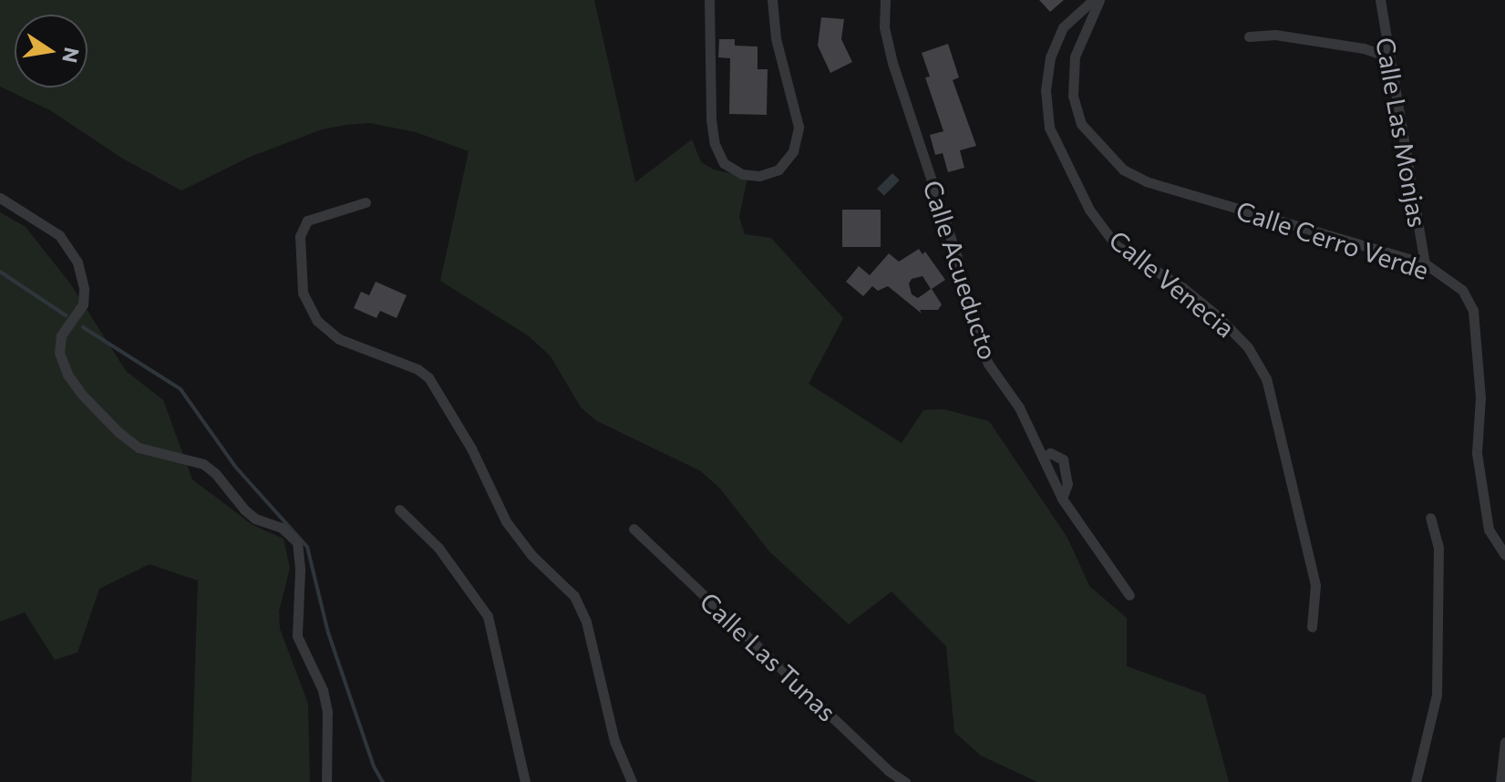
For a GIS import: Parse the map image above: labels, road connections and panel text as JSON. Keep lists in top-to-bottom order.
{
  "streets": {
    "street": [
      "Calle Las Monjas",
      "Calle Cerro Verde",
      "Calle Acueducto",
      "Calle Venecia",
      "Calle Las Tunas"
    ]
  },
  "crossings": [
    ["Calle Las Monjas", "Calle Cerro Verde"]
  ],
  "north": "right"
}
